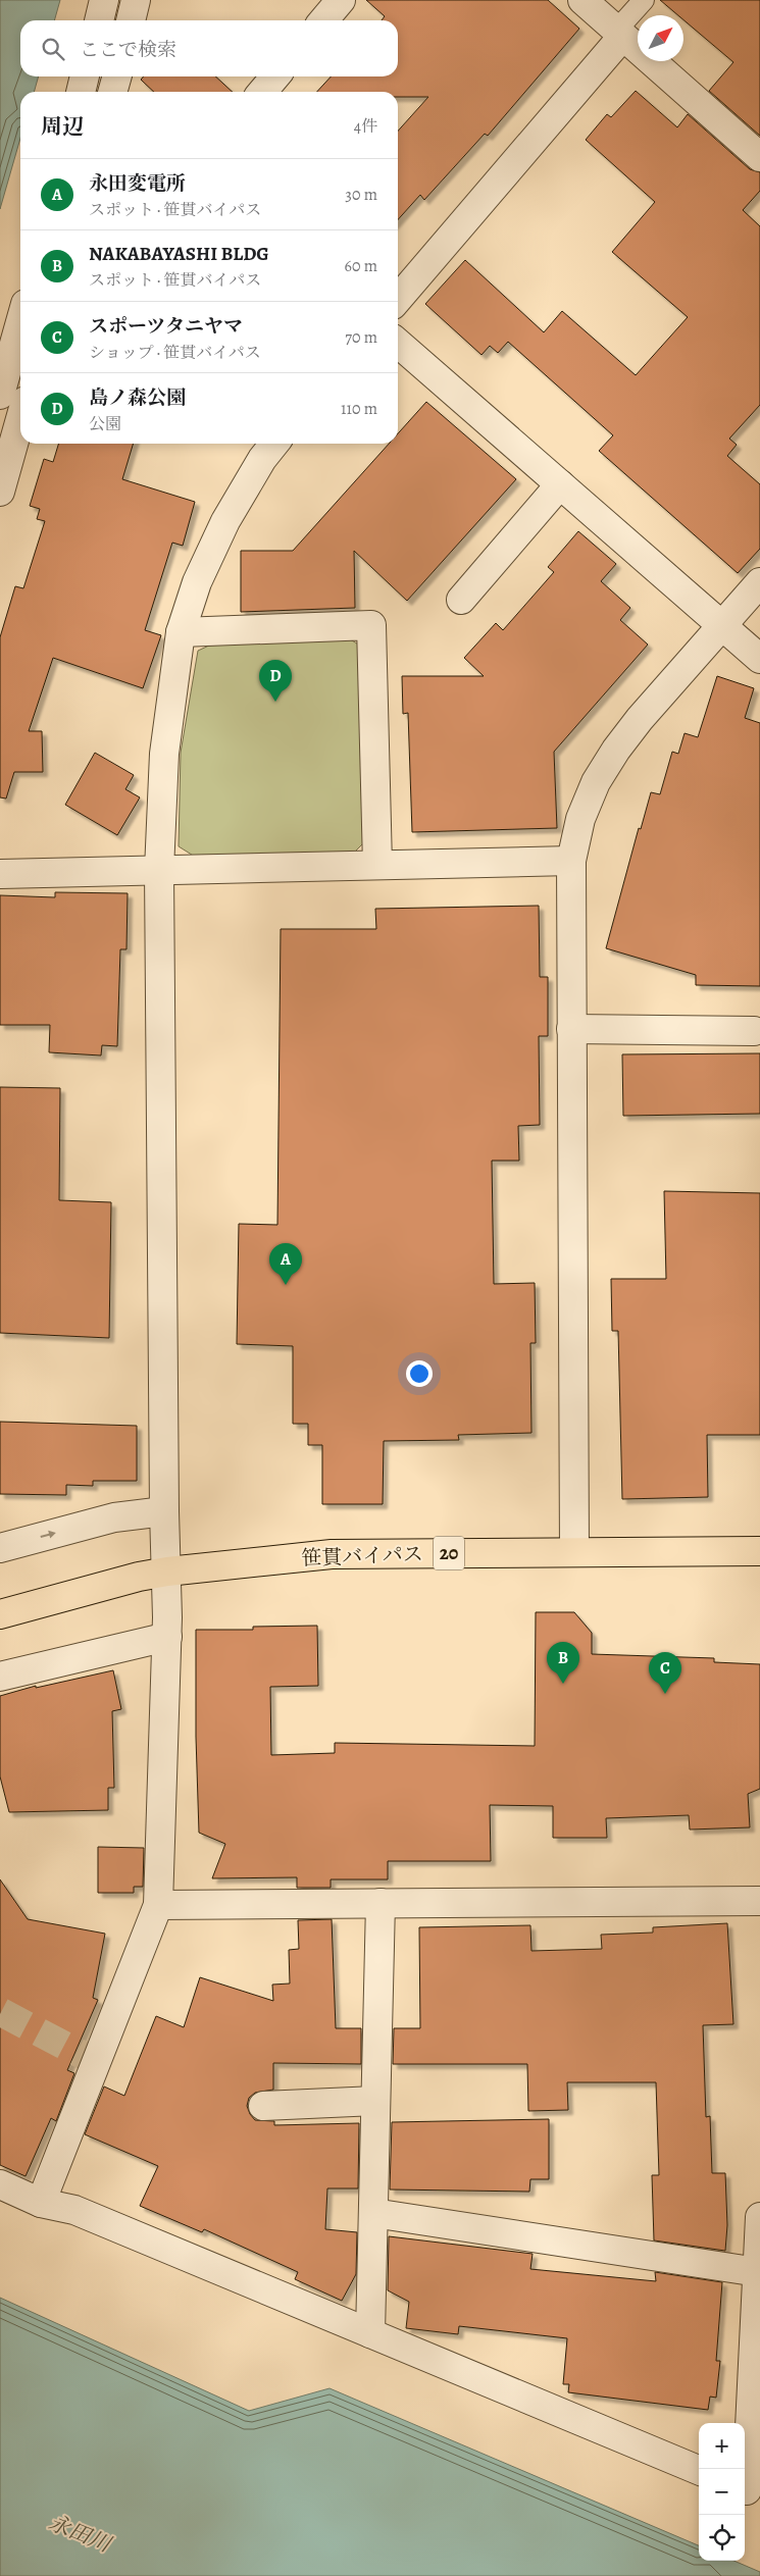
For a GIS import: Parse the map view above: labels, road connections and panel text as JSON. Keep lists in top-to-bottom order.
{
  "streets": {
    "main road": ["20", "笹貫バイパス"]
  },
  "water": ["永田川"],
  "north": "top right",
  "page": {
    "search": "ここで検索",
    "heading": ["周辺", "4件"],
    "list": [
      {
        "mark": "A",
        "name": "永田変電所",
        "note": "スポット · 笹貫バイパス",
        "value": "30 m"
      },
      {
        "mark": "B",
        "name": "NAKABAYASHI BLDG",
        "note": "スポット · 笹貫バイパス",
        "value": "60 m"
      },
      {
        "mark": "C",
        "name": "スポーツタニヤマ",
        "note": "ショップ · 笹貫バイパス",
        "value": "70 m"
      },
      {
        "mark": "D",
        "name": "島ノ森公園",
        "note": "公園",
        "value": "110 m"
      }
    ],
    "pins": [
      "D",
      "A",
      "B",
      "C"
    ],
    "map_buttons": ["+", "−"]
  }
}
